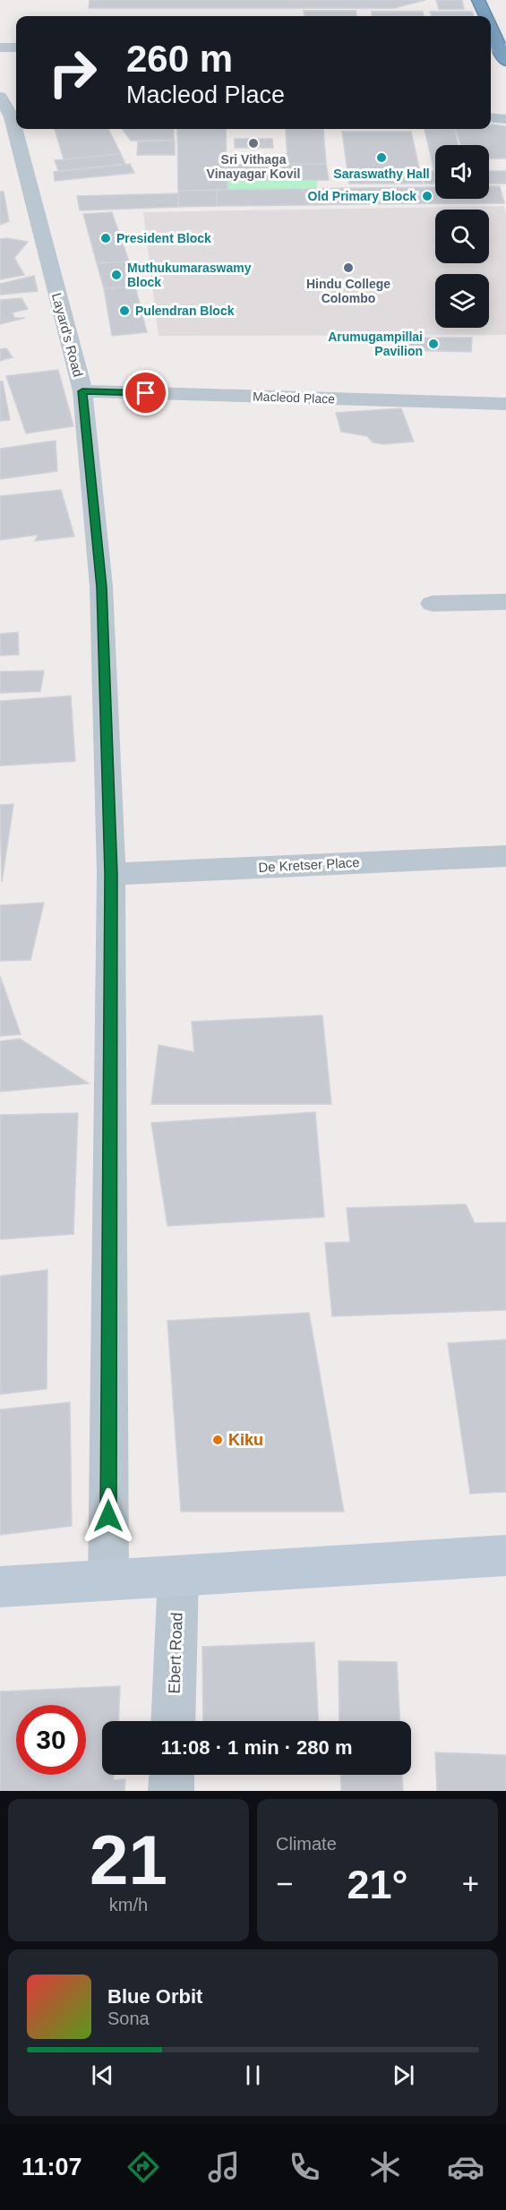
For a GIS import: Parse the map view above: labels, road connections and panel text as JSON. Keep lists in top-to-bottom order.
{
  "streets": {
    "street": [
      "Layard's Road",
      "Macleod Place",
      "De Kretser Place",
      "Ebert Road"
    ]
  },
  "crossings": [
    ["Layard's Road", "Macleod Place"],
    ["Layard's Road", "De Kretser Place"]
  ],
  "places": [
    "Sri Vithaga Vinayagar Kovil",
    "Saraswathy Hall",
    "Old Primary Block",
    "President Block",
    "Hindu College Colombo",
    "Muthukumaraswamy Block",
    "Pulendran Block",
    "Arumugampillai Pavilion",
    "Kiku"
  ],
  "page": {
    "turn": ["260 m", "Macleod Place"],
    "limit": "30",
    "trip": "11:08 · 1 min · 280 m",
    "tile": [
      ["21", "km/h"],
      "Climate"
    ],
    "heat": ["−", "21°", "+"],
    "song": ["Blue Orbit", "Sona"],
    "tabs": "11:07"
  }
}
